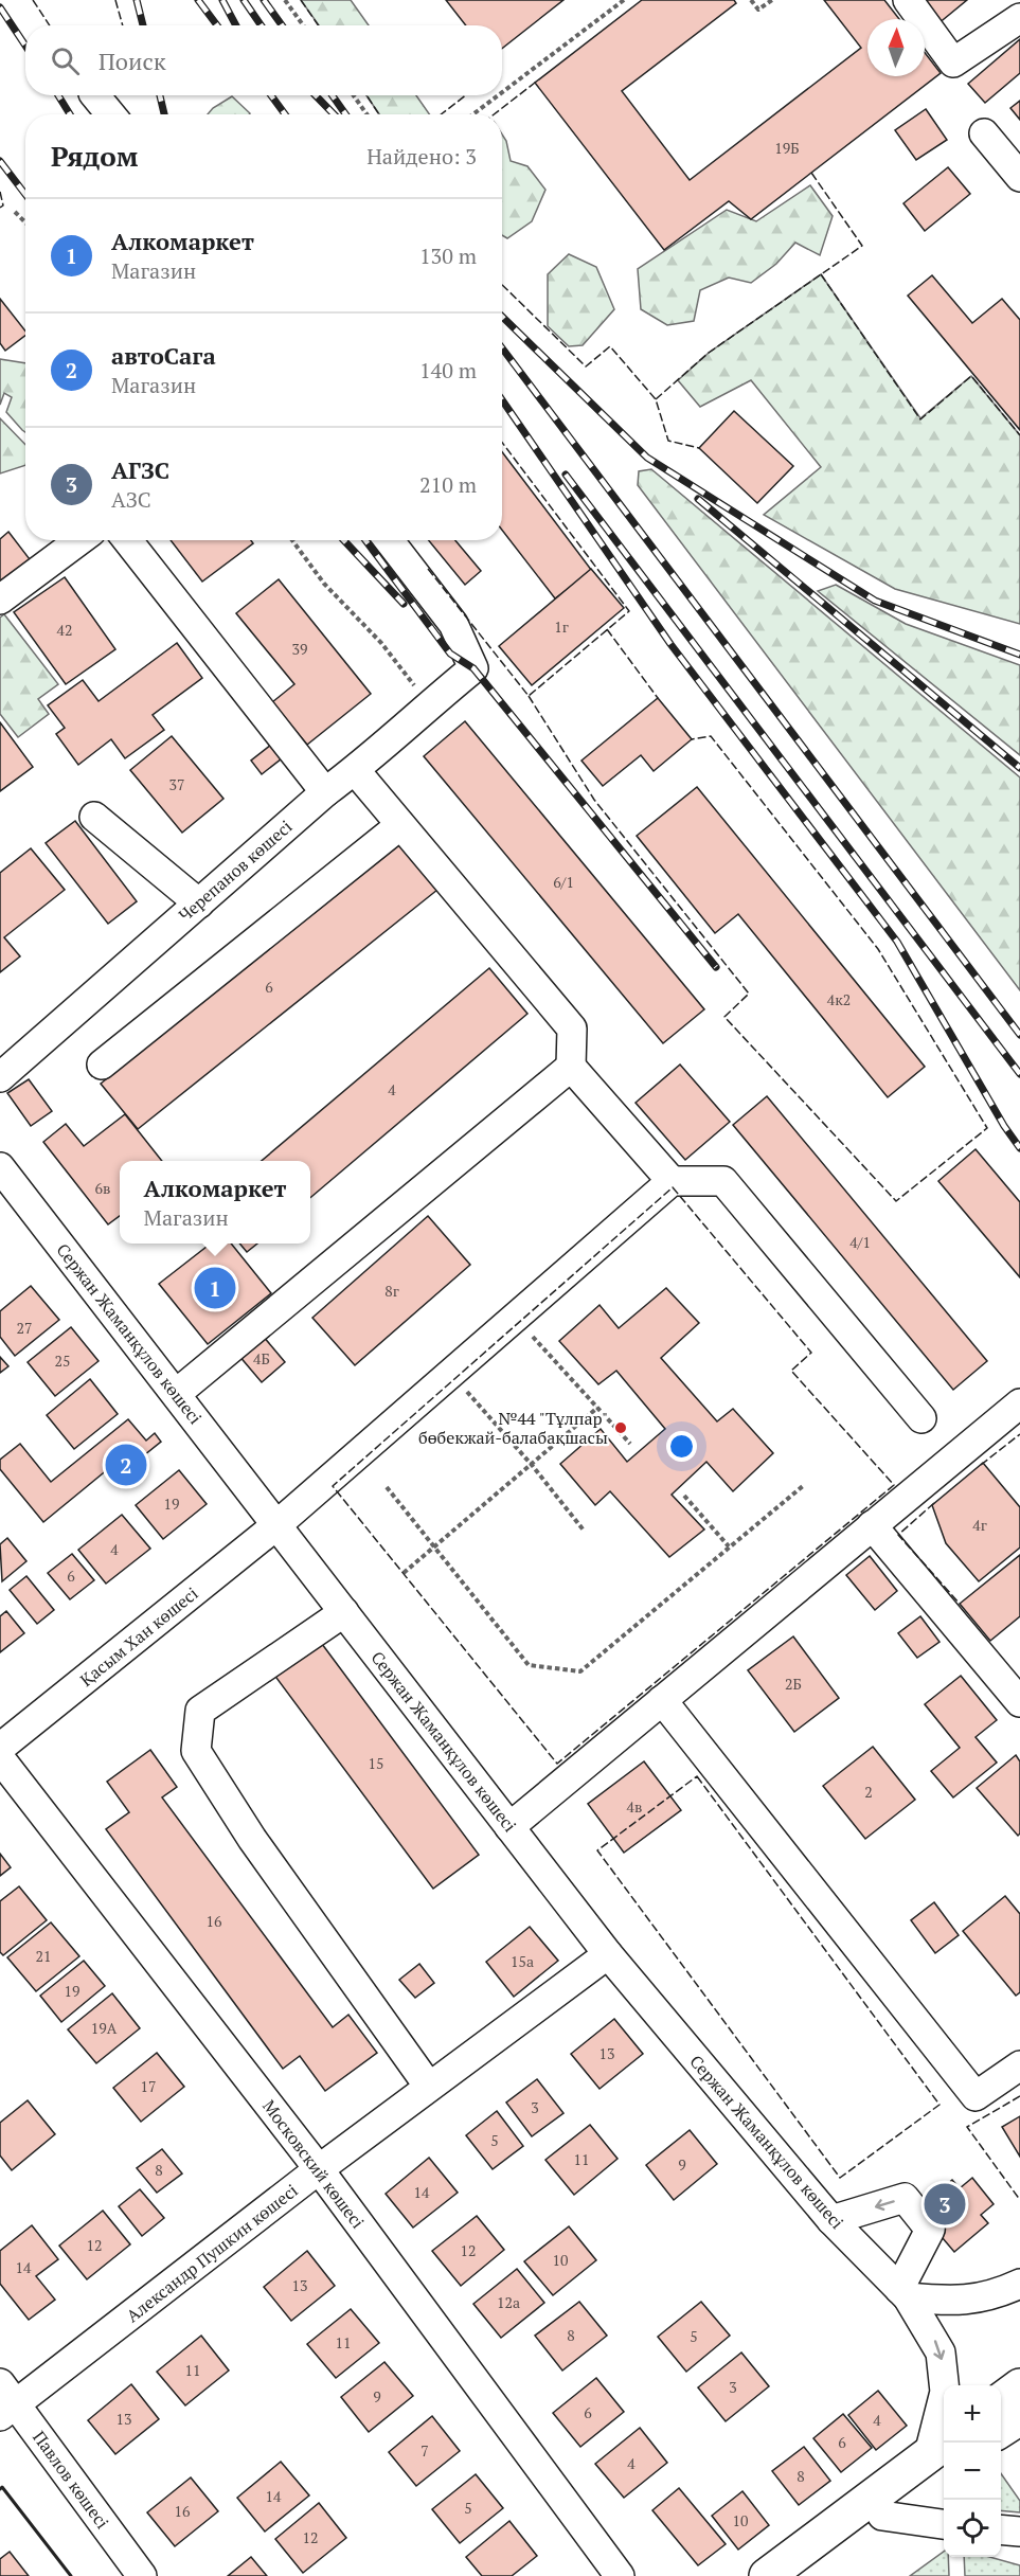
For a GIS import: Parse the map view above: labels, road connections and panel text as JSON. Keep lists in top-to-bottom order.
{
  "streets": {
    "street": [
      "Черепанов көшесі",
      "Сержан Жаманқұлов көшесі",
      "Қасым Хан көшесі",
      "Московский көшесі",
      "Александр Пушкин көшесі",
      "Павлов көшесі"
    ]
  },
  "crossings": [
    ["Сержан Жаманқұлов көшесі", "Қасым Хан көшесі"],
    ["Сержан Жаманқұлов көшесі", "Александр Пушкин көшесі"],
    ["Московский көшесі", "Александр Пушкин көшесі"],
    ["Александр Пушкин көшесі", "Павлов көшесі"]
  ],
  "places": ["№44 \"Тұлпар\" бөбекжай-балабақшасы"],
  "house_numbers": [
    "19Б",
    "1г",
    "42",
    "39",
    "37",
    "6/1",
    "6",
    "4к2",
    "4",
    "6в",
    "4/1",
    "8г",
    "27",
    "4Б",
    "25",
    "19",
    "4г",
    "4",
    "6",
    "2Б",
    "15",
    "2",
    "4в",
    "16",
    "21",
    "15а",
    "19",
    "19А",
    "13",
    "17",
    "3",
    "5",
    "11",
    "9",
    "8",
    "14",
    "12",
    "12",
    "10",
    "14",
    "13",
    "12а",
    "8",
    "5",
    "11",
    "11",
    "3",
    "9",
    "6",
    "13",
    "4",
    "6",
    "7",
    "4",
    "8",
    "14",
    "5",
    "16",
    "10",
    "12"
  ],
  "north": "top",
  "page": {
    "search": "Поиск",
    "heading": ["Рядом", "Найдено: 3"],
    "list": [
      {
        "mark": "1",
        "name": "Алкомаркет",
        "note": "Магазин",
        "value": "130 m"
      },
      {
        "mark": "2",
        "name": "автоСага",
        "note": "Магазин",
        "value": "140 m"
      },
      {
        "mark": "3",
        "name": "АГЗС",
        "note": "АЗС",
        "value": "210 m"
      }
    ],
    "popup": ["Алкомаркет", "Магазин"],
    "pins": ["1", "2", "3"],
    "map_buttons": ["+", "−"]
  }
}
